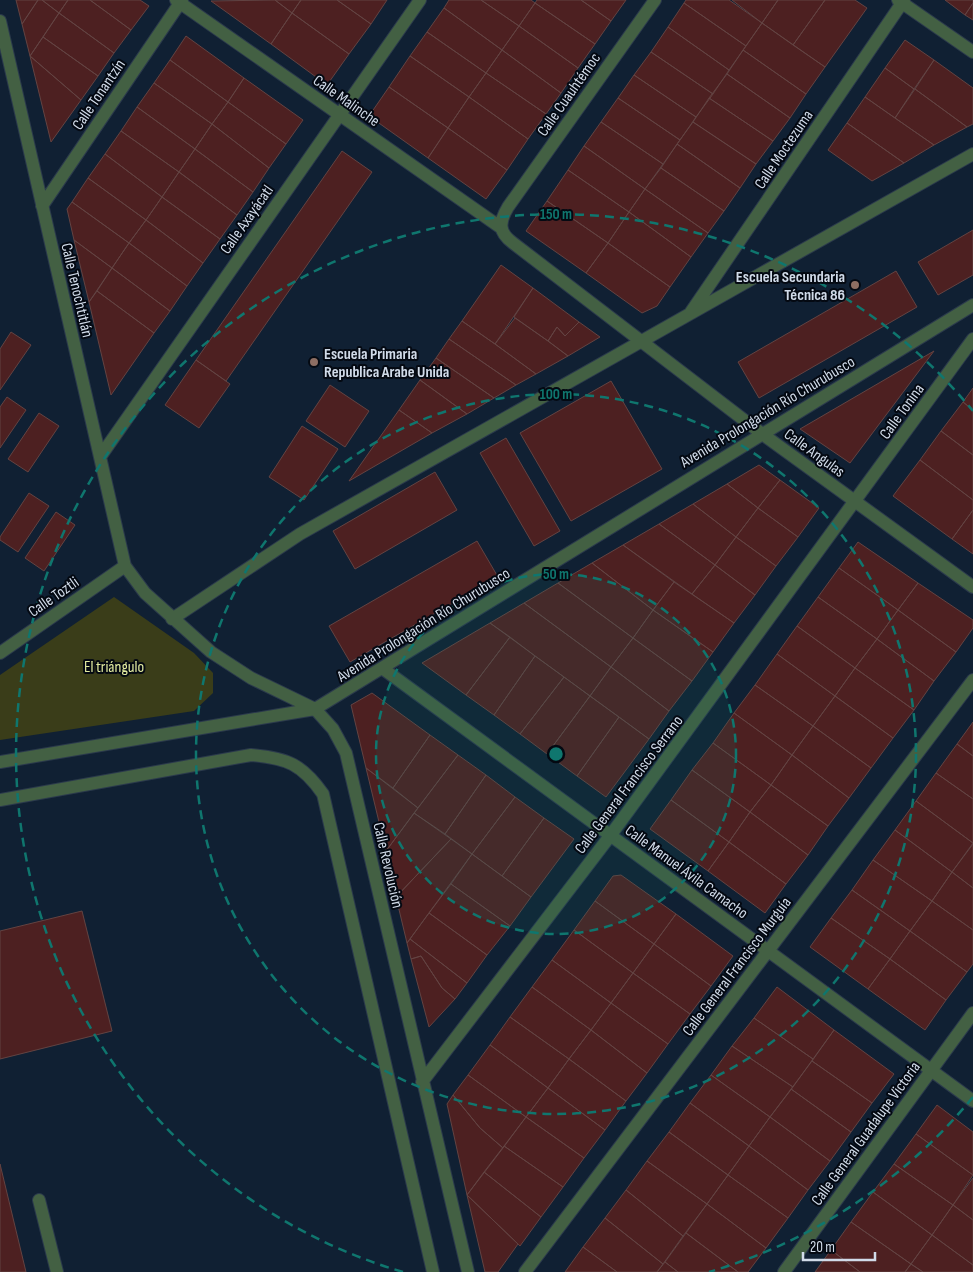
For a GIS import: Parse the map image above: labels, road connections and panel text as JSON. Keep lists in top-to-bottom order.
{
  "streets": {
    "street": [
      "Calle Tonantzín",
      "Calle Cuauhtémoc",
      "Calle Malinche",
      "Calle Moctezuma",
      "Calle Axayácatl",
      "Calle Tenochtitlán",
      "Avenida Prolongación Río Churubusco",
      "Calle Tonina",
      "Calle Angulas",
      "Calle Toztli",
      "Calle General Francisco Serrano",
      "Calle Revolución",
      "Calle Manuel Ávila Camacho",
      "Calle General Francisco Murguía",
      "Calle General Guadalupe Victoria"
    ]
  },
  "crossings": [
    ["Calle Tonantzín", "Calle Malinche"],
    ["Calle Tonantzín", "Calle Tenochtitlán"],
    ["Calle Cuauhtémoc", "Calle Malinche"],
    ["Calle Malinche", "Calle Axayácatl"],
    ["Calle Malinche", "Calle Angulas"],
    ["Calle Axayácatl", "Calle Tenochtitlán"],
    ["Calle Tenochtitlán", "Calle Toztli"],
    ["Calle Tenochtitlán", "Calle Revolución"],
    ["Avenida Prolongación Río Churubusco", "Calle Angulas"],
    ["Avenida Prolongación Río Churubusco", "Calle Revolución"],
    ["Avenida Prolongación Río Churubusco", "Calle Manuel Ávila Camacho"],
    ["Calle Tonina", "Calle Angulas"],
    ["Calle Tonina", "Calle General Francisco Serrano"],
    ["Calle Angulas", "Calle General Francisco Serrano"],
    ["Calle Toztli", "Calle Revolución"],
    ["Calle General Francisco Serrano", "Calle Revolución"],
    ["Calle General Francisco Serrano", "Calle Manuel Ávila Camacho"],
    ["Calle Manuel Ávila Camacho", "Calle General Francisco Murguía"],
    ["Calle Manuel Ávila Camacho", "Calle General Guadalupe Victoria"]
  ],
  "parks": ["El triángulo"],
  "places": ["Escuela Secundaria Técnica 86", "Escuela Primaria Republica Arabe Unida"],
  "scale_bar": "20 m",
  "rings": ["150 m", "100 m", "50 m"]
}
